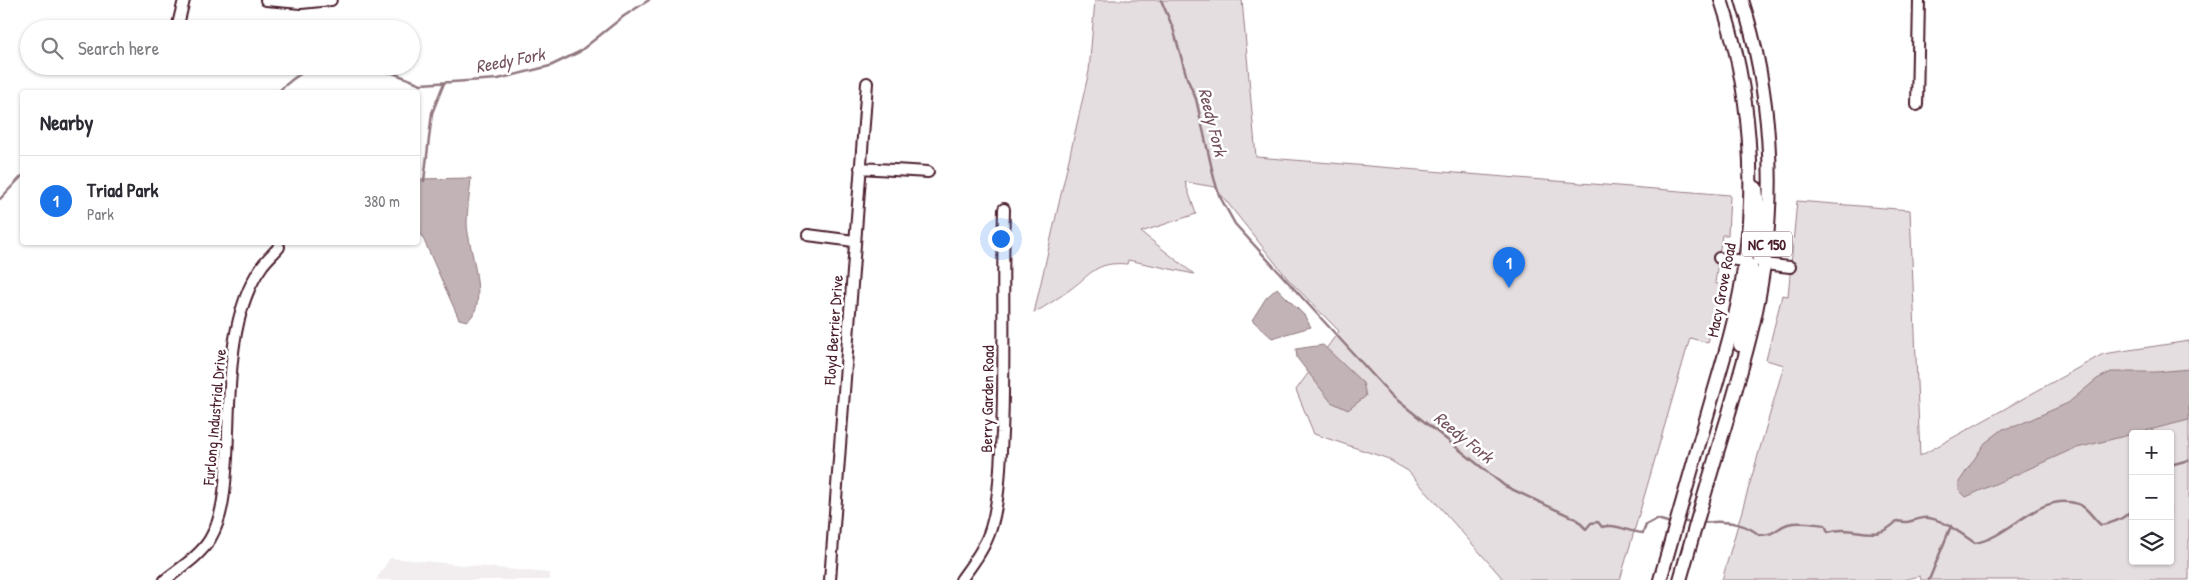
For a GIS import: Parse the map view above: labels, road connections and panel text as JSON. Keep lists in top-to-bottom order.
{
  "streets": {
    "main road": ["NC 150", "Macy Grove Road"],
    "street": ["Floyd Berrier Drive", "Berry Garden Road", "Furlong Industrial Drive"]
  },
  "water": ["Reedy Fork"],
  "page": {
    "search": "Search here",
    "heading": "Nearby",
    "list": [
      {
        "mark": "1",
        "name": "Triad Park",
        "note": "Park",
        "value": "380 m"
      }
    ],
    "pins": "1",
    "map_buttons": ["+", "−"]
  }
}
